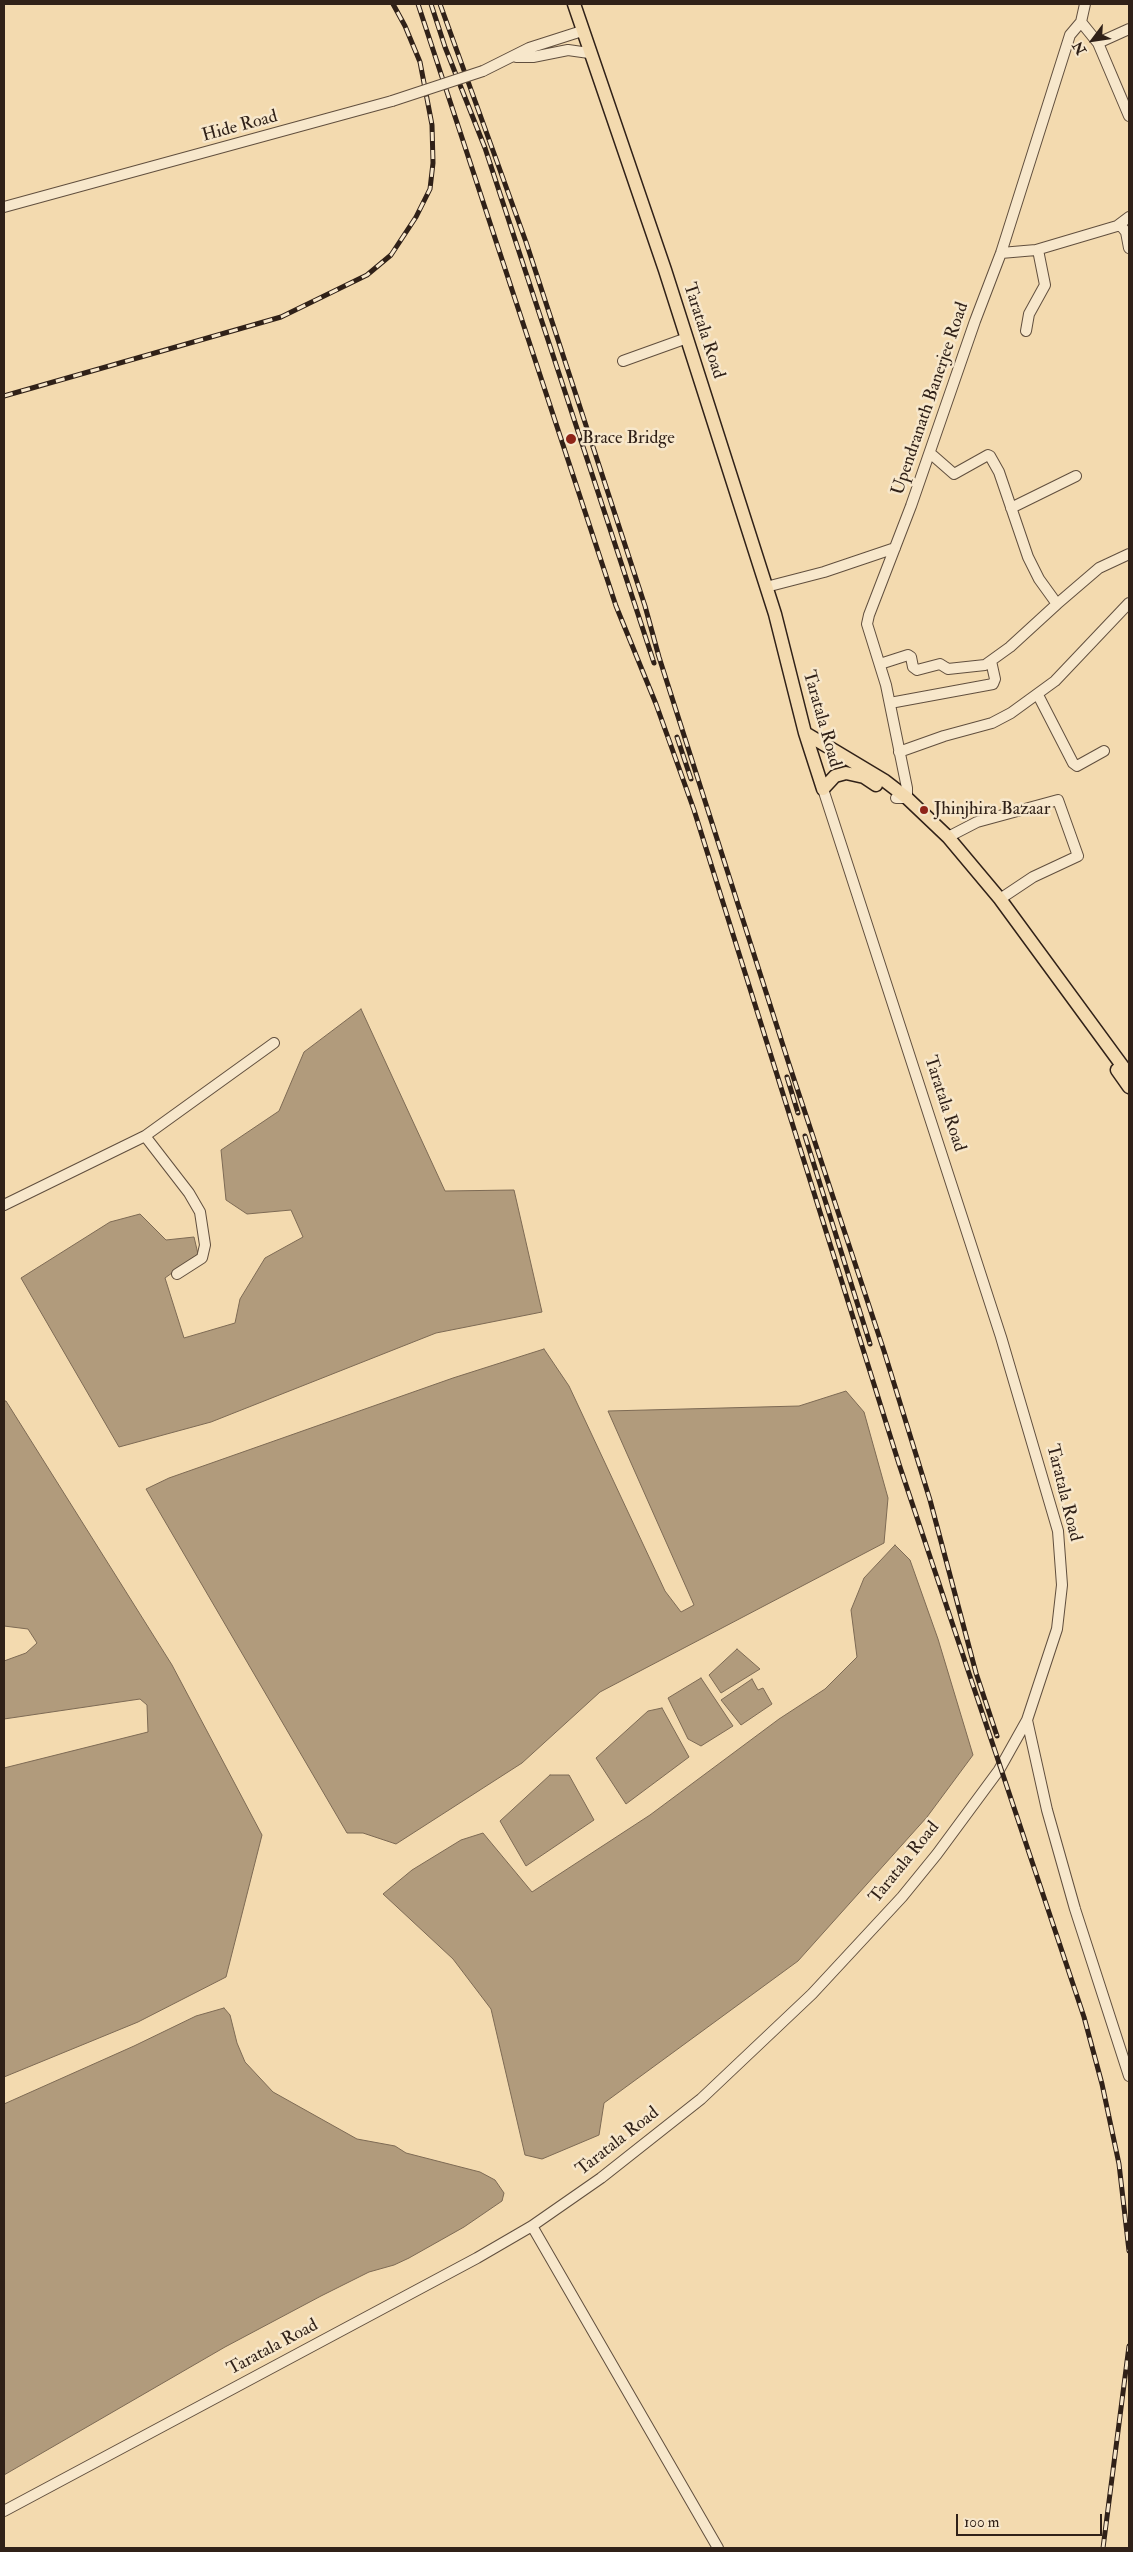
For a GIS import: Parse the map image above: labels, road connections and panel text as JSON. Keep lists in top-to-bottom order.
{
  "streets": {
    "main road": ["Taratala Road"],
    "street": ["Hide Road", "Upendranath Banerjee Road"]
  },
  "places": ["Brace Bridge", "Jhinjhira Bazaar"],
  "scale_bar": "100 m",
  "north": "bottom left"
}
